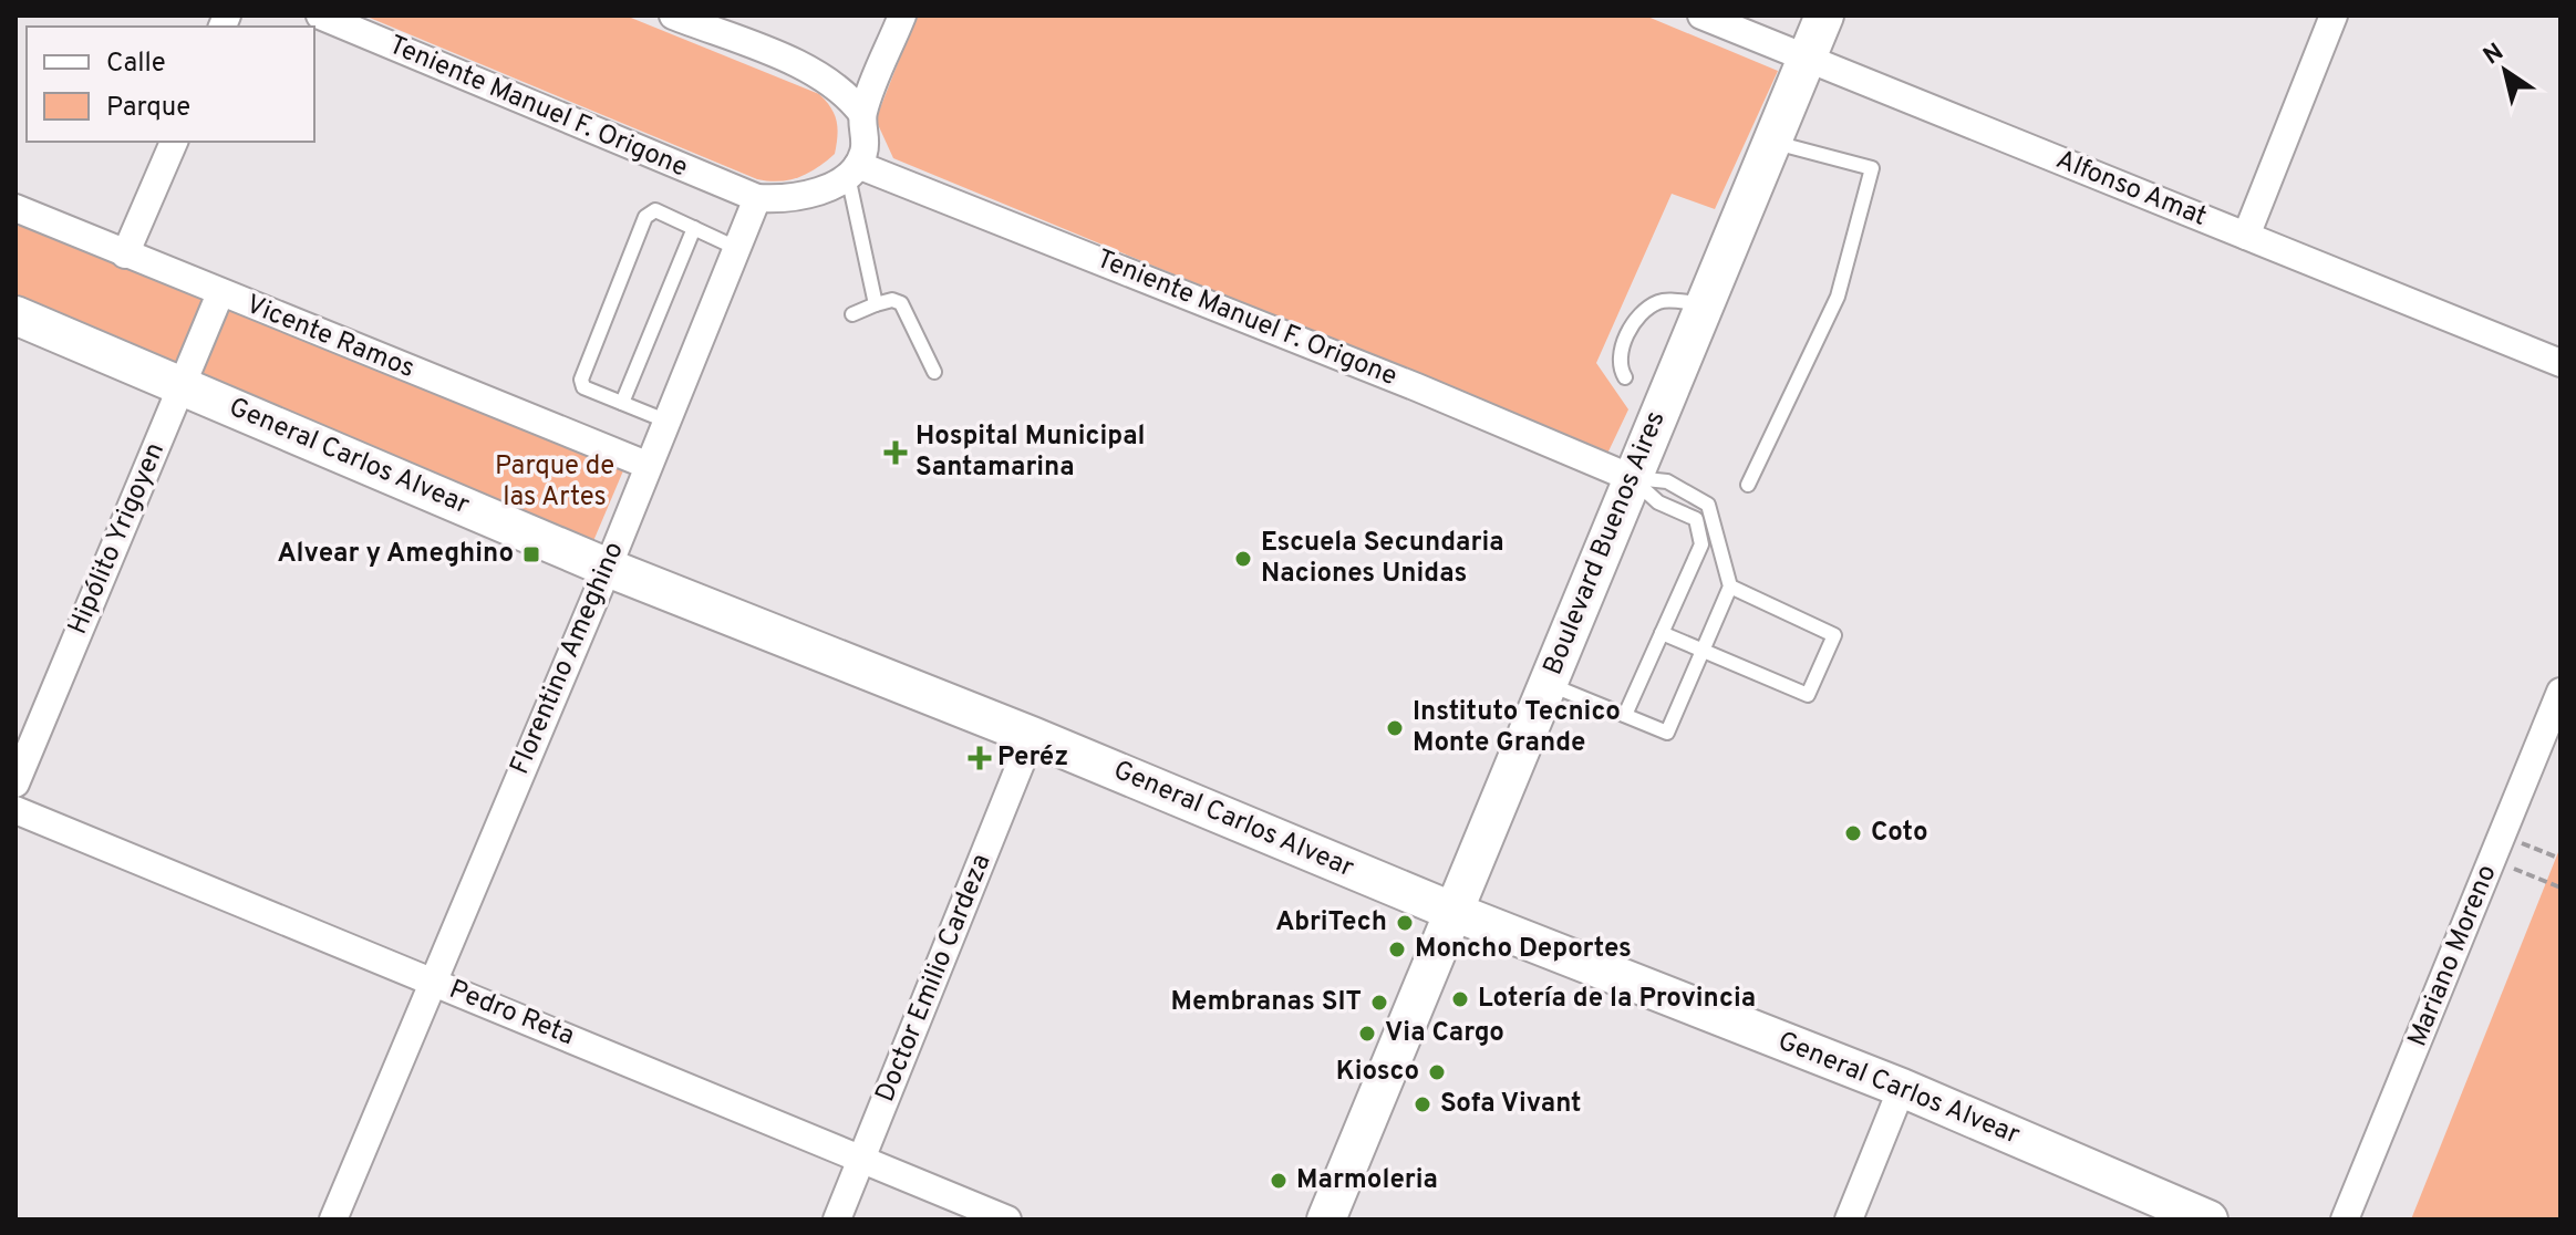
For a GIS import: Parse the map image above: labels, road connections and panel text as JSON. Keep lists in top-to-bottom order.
{
  "streets": {
    "street": [
      "Teniente Manuel F. Origone",
      "Alfonso Amat",
      "Vicente Ramos",
      "General Carlos Alvear",
      "Hipólito Yrigoyen",
      "Boulevard Buenos Aires",
      "Florentino Ameghino",
      "Mariano Moreno",
      "Doctor Emilio Cardeza",
      "Pedro Reta"
    ]
  },
  "crossings": [
    ["Teniente Manuel F. Origone", "Boulevard Buenos Aires"],
    ["Teniente Manuel F. Origone", "Florentino Ameghino"],
    ["Alfonso Amat", "Boulevard Buenos Aires"],
    ["Vicente Ramos", "Hipólito Yrigoyen"],
    ["Vicente Ramos", "Florentino Ameghino"],
    ["General Carlos Alvear", "Hipólito Yrigoyen"],
    ["General Carlos Alvear", "Boulevard Buenos Aires"],
    ["General Carlos Alvear", "Florentino Ameghino"],
    ["General Carlos Alvear", "Doctor Emilio Cardeza"],
    ["Florentino Ameghino", "Pedro Reta"],
    ["Doctor Emilio Cardeza", "Pedro Reta"]
  ],
  "parks": ["Parque de las Artes"],
  "places": {
    "health": ["Hospital Municipal Santamarina", "Peréz"],
    "transit": ["Alvear y Ameghino"],
    "other": [
      "Escuela Secundaria Naciones Unidas",
      "Instituto Tecnico Monte Grande",
      "Coto",
      "AbriTech",
      "Moncho Deportes",
      "Lotería de la Provincia",
      "Membranas SIT",
      "Via Cargo",
      "Kiosco",
      "Sofa Vivant",
      "Marmoleria"
    ]
  },
  "legend": ["Calle", "Parque"],
  "north": "top left"
}
